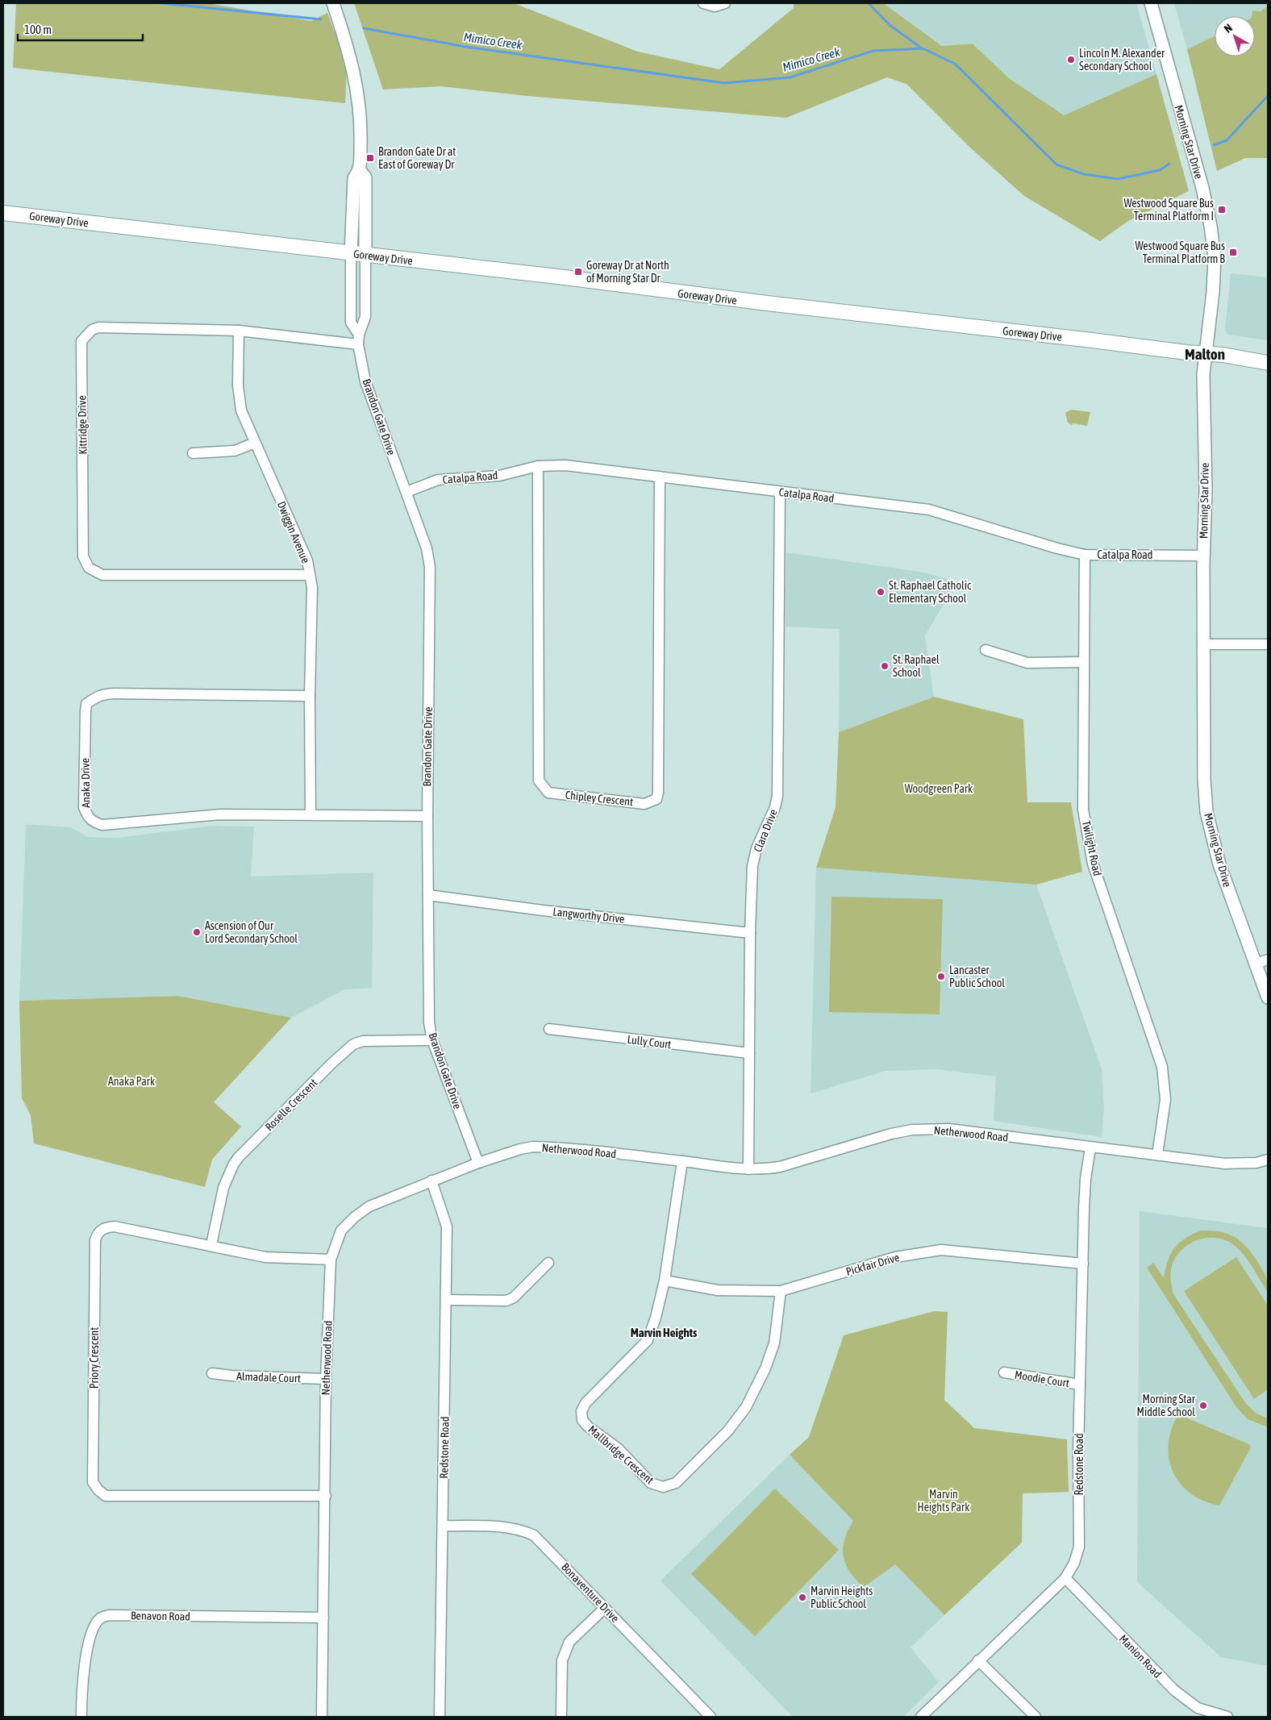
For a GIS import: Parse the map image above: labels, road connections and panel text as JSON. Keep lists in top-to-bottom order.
{
  "streets": {
    "main road": ["Goreway Drive"],
    "street": [
      "Morning Star Drive",
      "Brandon Gate Drive",
      "Kittridge Drive",
      "Catalpa Road",
      "Dwiggin Avenue",
      "Anaka Drive",
      "Chipley Crescent",
      "Clara Drive",
      "Twilight Road",
      "Langworthy Drive",
      "Lully Court",
      "Roselle Crescent",
      "Netherwood Road",
      "Pickfair Drive",
      "Priory Crescent",
      "Almadale Court",
      "Moodie Court",
      "Redstone Road",
      "Mallbridge Crescent",
      "Bonaventure Drive",
      "Benavon Road",
      "Manion Road"
    ]
  },
  "crossings": [
    ["Morning Star Drive", "Goreway Drive"],
    ["Morning Star Drive", "Catalpa Road"],
    ["Goreway Drive", "Brandon Gate Drive"],
    ["Brandon Gate Drive", "Kittridge Drive"],
    ["Brandon Gate Drive", "Catalpa Road"],
    ["Brandon Gate Drive", "Anaka Drive"],
    ["Brandon Gate Drive", "Langworthy Drive"],
    ["Brandon Gate Drive", "Roselle Crescent"],
    ["Brandon Gate Drive", "Netherwood Road"],
    ["Kittridge Drive", "Dwiggin Avenue"],
    ["Catalpa Road", "Chipley Crescent"],
    ["Catalpa Road", "Clara Drive"],
    ["Catalpa Road", "Twilight Road"],
    ["Dwiggin Avenue", "Anaka Drive"],
    ["Clara Drive", "Langworthy Drive"],
    ["Clara Drive", "Lully Court"],
    ["Clara Drive", "Netherwood Road"],
    ["Twilight Road", "Netherwood Road"],
    ["Roselle Crescent", "Priory Crescent"],
    ["Netherwood Road", "Priory Crescent"],
    ["Netherwood Road", "Almadale Court"],
    ["Netherwood Road", "Redstone Road"],
    ["Netherwood Road", "Mallbridge Crescent"],
    ["Netherwood Road", "Benavon Road"],
    ["Pickfair Drive", "Redstone Road"],
    ["Pickfair Drive", "Mallbridge Crescent"],
    ["Moodie Court", "Redstone Road"],
    ["Redstone Road", "Bonaventure Drive"],
    ["Redstone Road", "Manion Road"]
  ],
  "districts": ["Malton", "Marvin Heights"],
  "water": ["Mimico Creek"],
  "parks": ["Woodgreen Park", "Anaka Park", "Marvin Heights Park"],
  "places": {
    "other": [
      "Lincoln M. Alexander Secondary School",
      "St. Raphael Catholic Elementary School",
      "St. Raphael School",
      "Ascension of Our Lord Secondary School",
      "Lancaster Public School",
      "Morning Star Middle School",
      "Marvin Heights Public School"
    ],
    "transit": [
      "Brandon Gate Dr at East of Goreway Dr",
      "Westwood Square Bus Terminal Platform I",
      "Westwood Square Bus Terminal Platform B",
      "Goreway Dr at North of Morning Star Dr"
    ]
  },
  "scale_bar": "100 m",
  "north": "top left"
}
